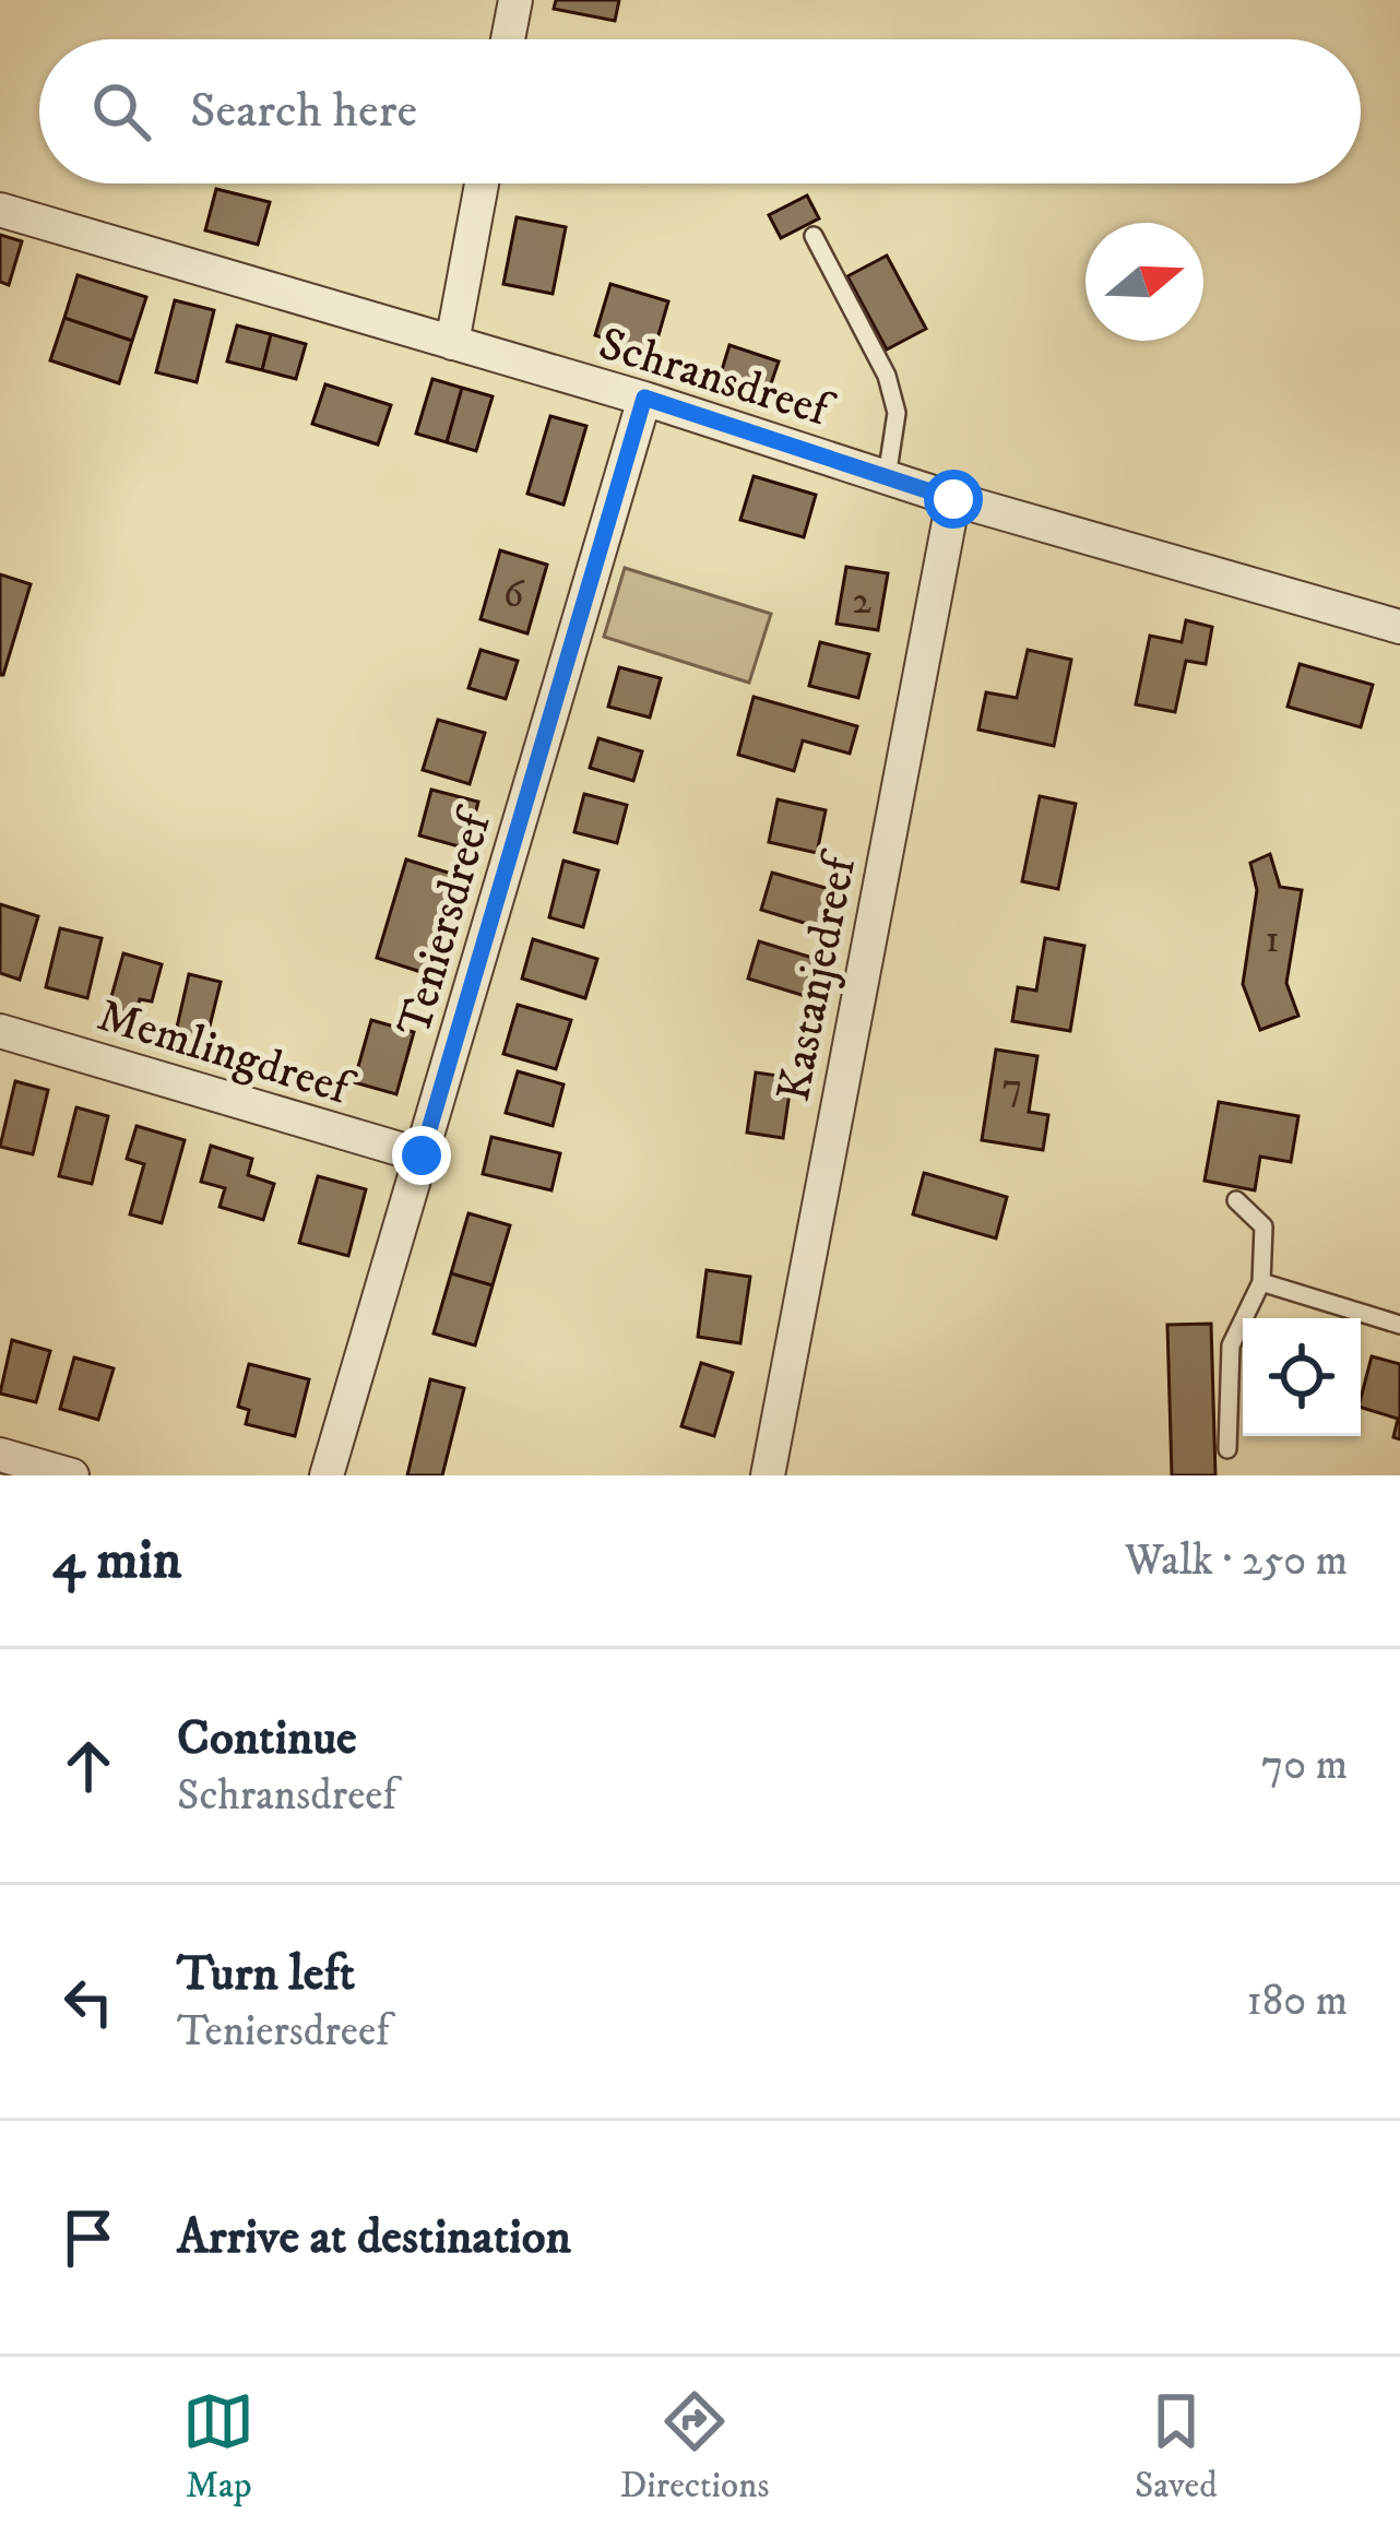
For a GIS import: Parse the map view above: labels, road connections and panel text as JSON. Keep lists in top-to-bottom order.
{
  "streets": {
    "street": [
      "Schransdreef",
      "Teniersdreef",
      "Kastanjedreef",
      "Memlingdreef"
    ]
  },
  "crossings": [
    ["Schransdreef", "Teniersdreef"],
    ["Schransdreef", "Kastanjedreef"],
    ["Teniersdreef", "Memlingdreef"]
  ],
  "house_numbers": [
    "6",
    "2",
    "1",
    "7"
  ],
  "north": "right",
  "page": {
    "search": "Search here",
    "heading": ["4 min", "Walk · 250 m"],
    "list": [
      ["Continue", "Schransdreef", "70 m"],
      ["Turn left", "Teniersdreef", "180 m"],
      "Arrive at destination"
    ],
    "nav": ["Map", "Directions", "Saved"]
  }
}
